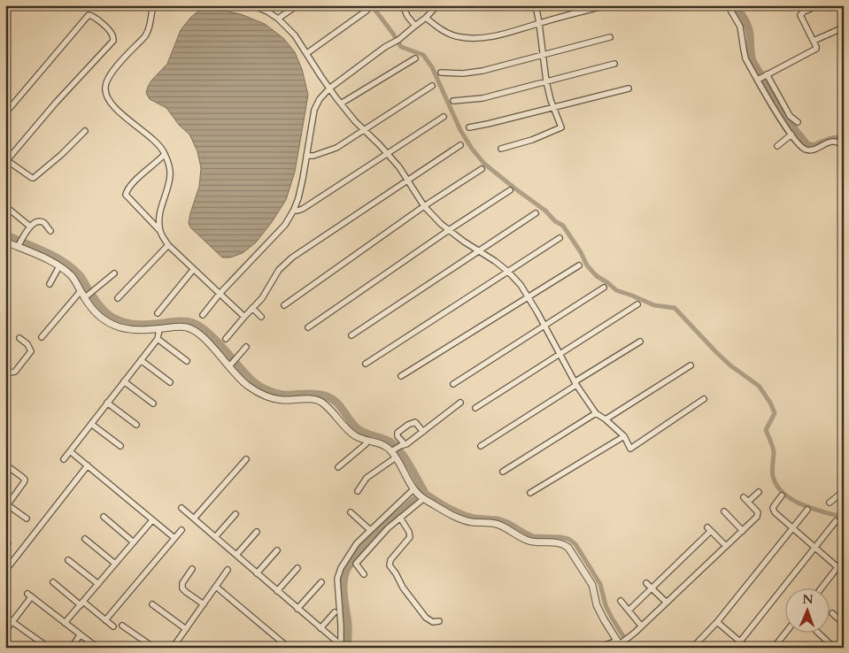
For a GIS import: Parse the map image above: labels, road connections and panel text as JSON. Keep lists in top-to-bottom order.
{
  "north": "top"
}
